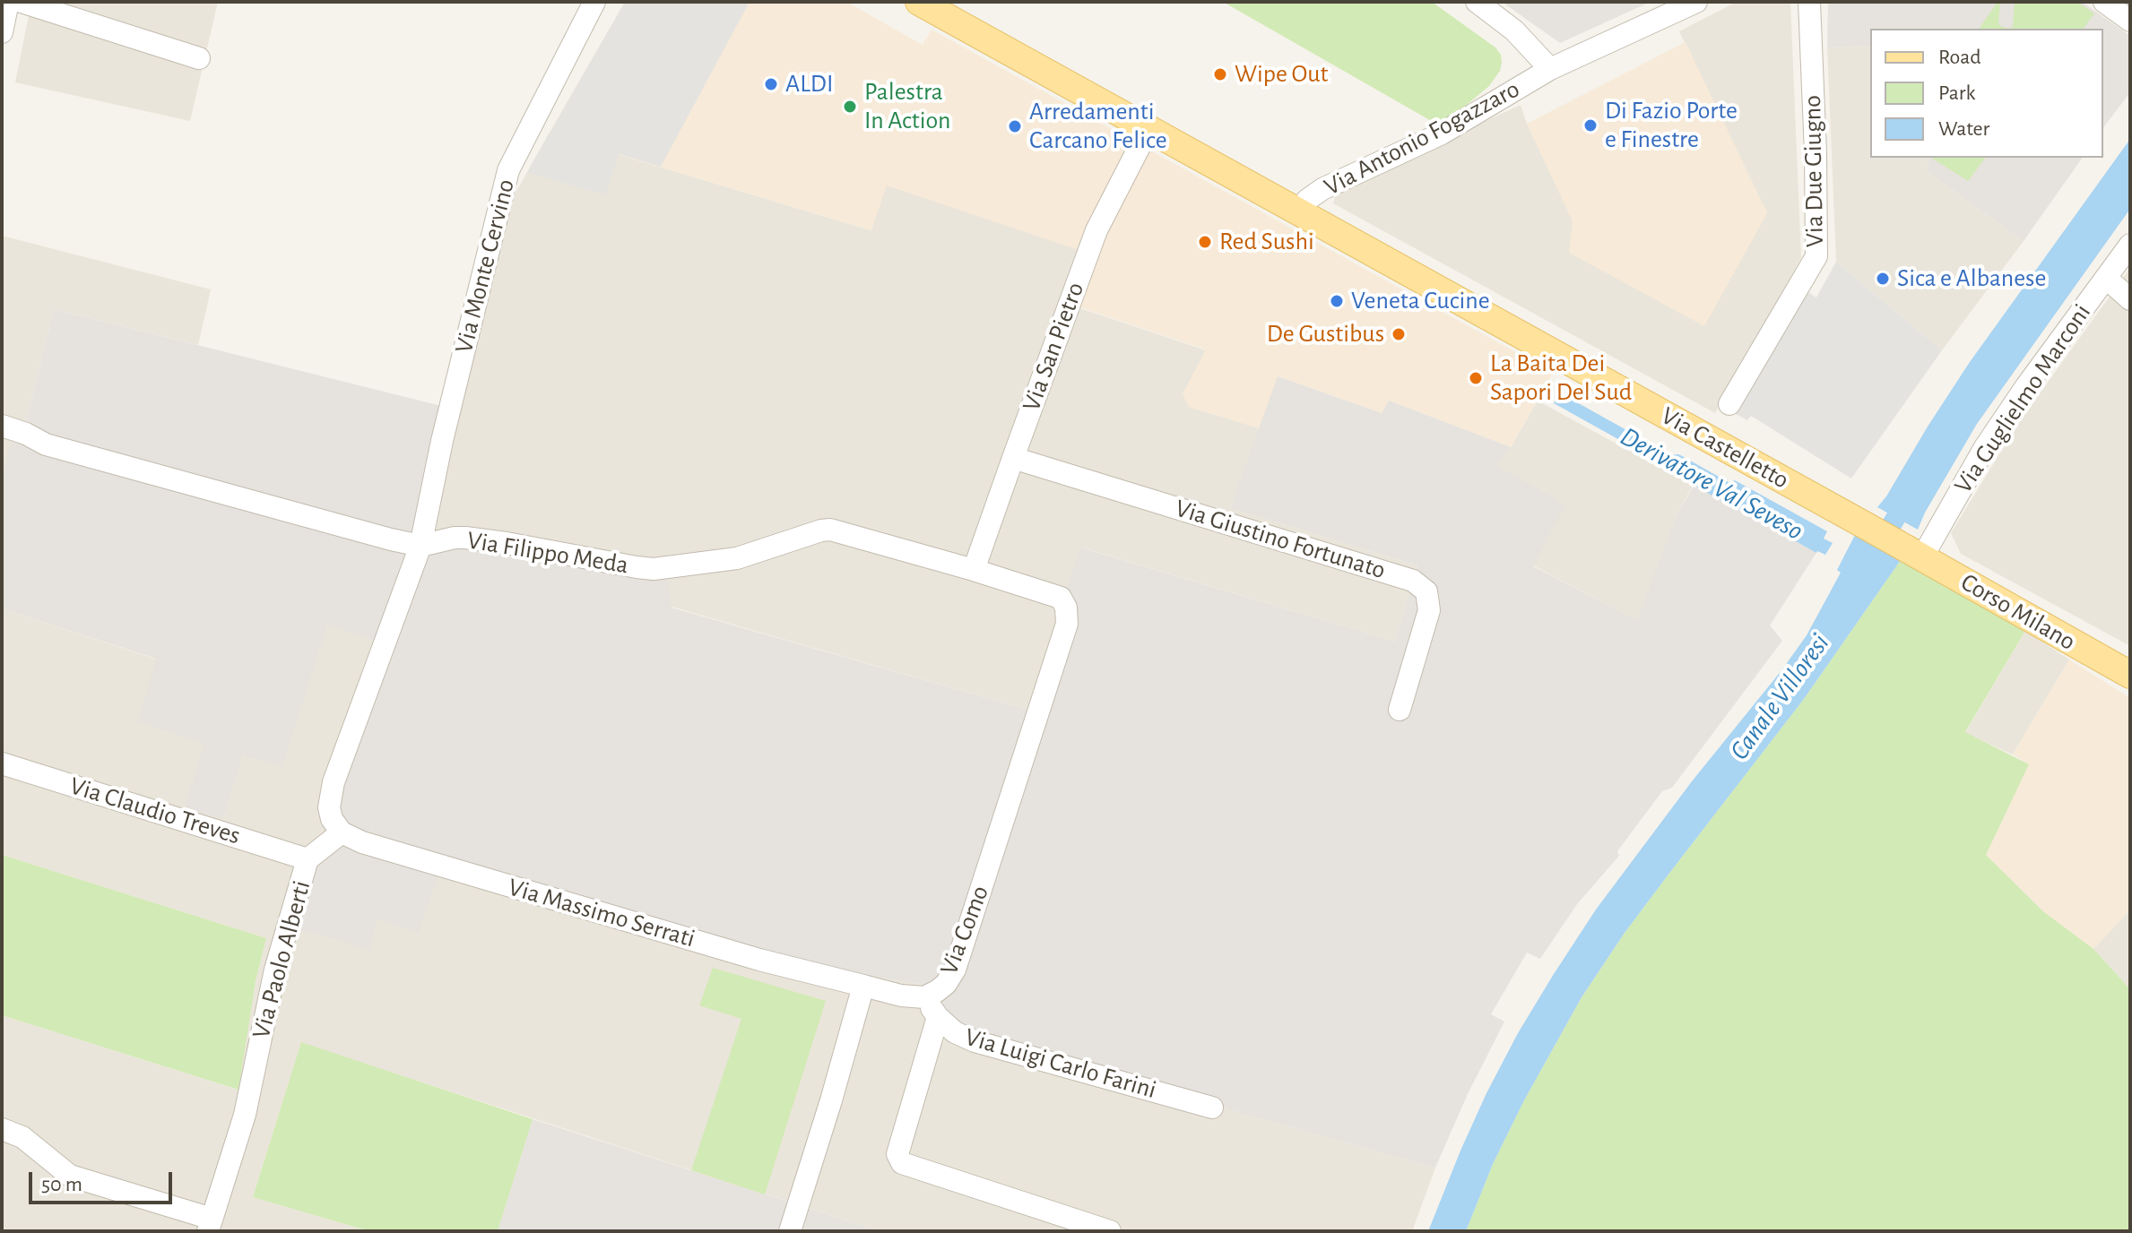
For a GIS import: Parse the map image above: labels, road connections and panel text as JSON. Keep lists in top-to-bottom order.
{
  "streets": {
    "main road": ["Via Castelletto", "Corso Milano"],
    "street": [
      "Via Antonio Fogazzaro",
      "Via Due Giugno",
      "Via Monte Cervino",
      "Via San Pietro",
      "Via Guglielmo Marconi",
      "Via Giustino Fortunato",
      "Via Filippo Meda",
      "Via Claudio Treves",
      "Via Massimo Serrati",
      "Via Como",
      "Via Paolo Alberti",
      "Via Luigi Carlo Farini"
    ]
  },
  "crossings": [
    ["Via Antonio Fogazzaro", "Via Castelletto"],
    ["Via Monte Cervino", "Via Filippo Meda"],
    ["Via San Pietro", "Via Castelletto"],
    ["Via San Pietro", "Via Giustino Fortunato"],
    ["Via San Pietro", "Via Filippo Meda"],
    ["Via Guglielmo Marconi", "Via Castelletto"],
    ["Via Guglielmo Marconi", "Corso Milano"],
    ["Via Castelletto", "Corso Milano"],
    ["Via Filippo Meda", "Via Como"],
    ["Via Claudio Treves", "Via Paolo Alberti"],
    ["Via Massimo Serrati", "Via Como"],
    ["Via Massimo Serrati", "Via Paolo Alberti"],
    ["Via Como", "Via Luigi Carlo Farini"]
  ],
  "water": ["Derivatore Val Seveso", "Canale Villoresi"],
  "places": [
    "Wipe Out",
    "ALDI",
    "Palestra In Action",
    "Di Fazio Porte e Finestre",
    "Arredamenti Carcano Felice",
    "Red Sushi",
    "Sica e Albanese",
    "Veneta Cucine",
    "De Gustibus",
    "La Baita Dei Sapori Del Sud"
  ],
  "legend": ["Road", "Park", "Water"],
  "scale_bar": "50 m"
}
